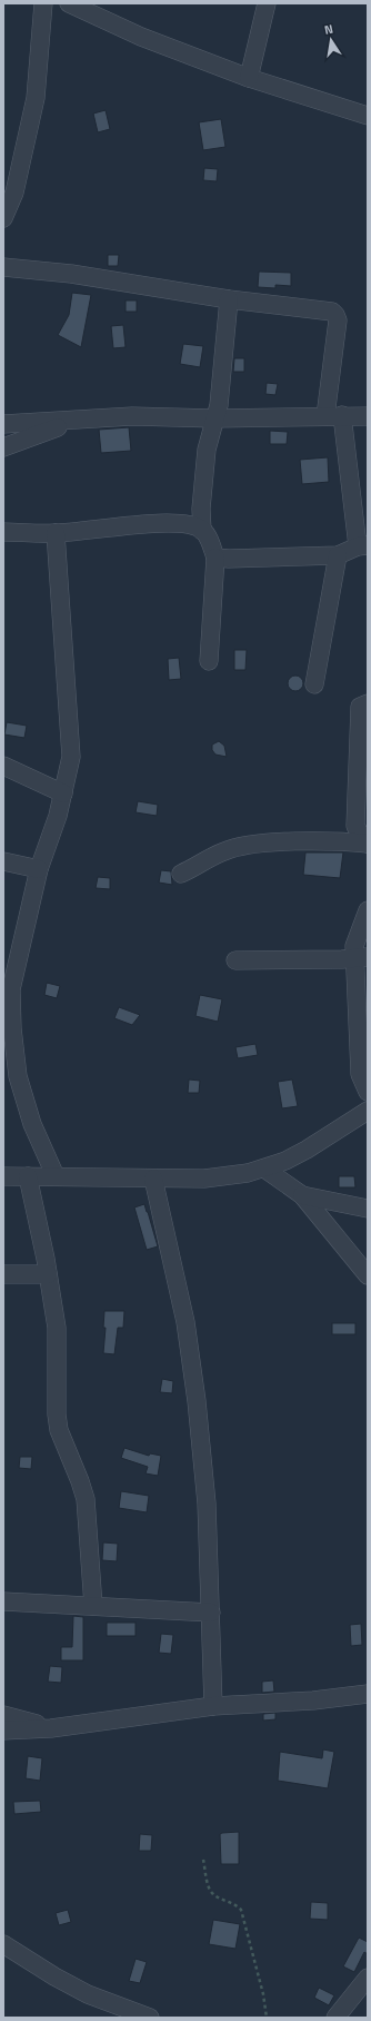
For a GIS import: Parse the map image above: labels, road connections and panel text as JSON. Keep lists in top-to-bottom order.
{
  "north": "top"
}
